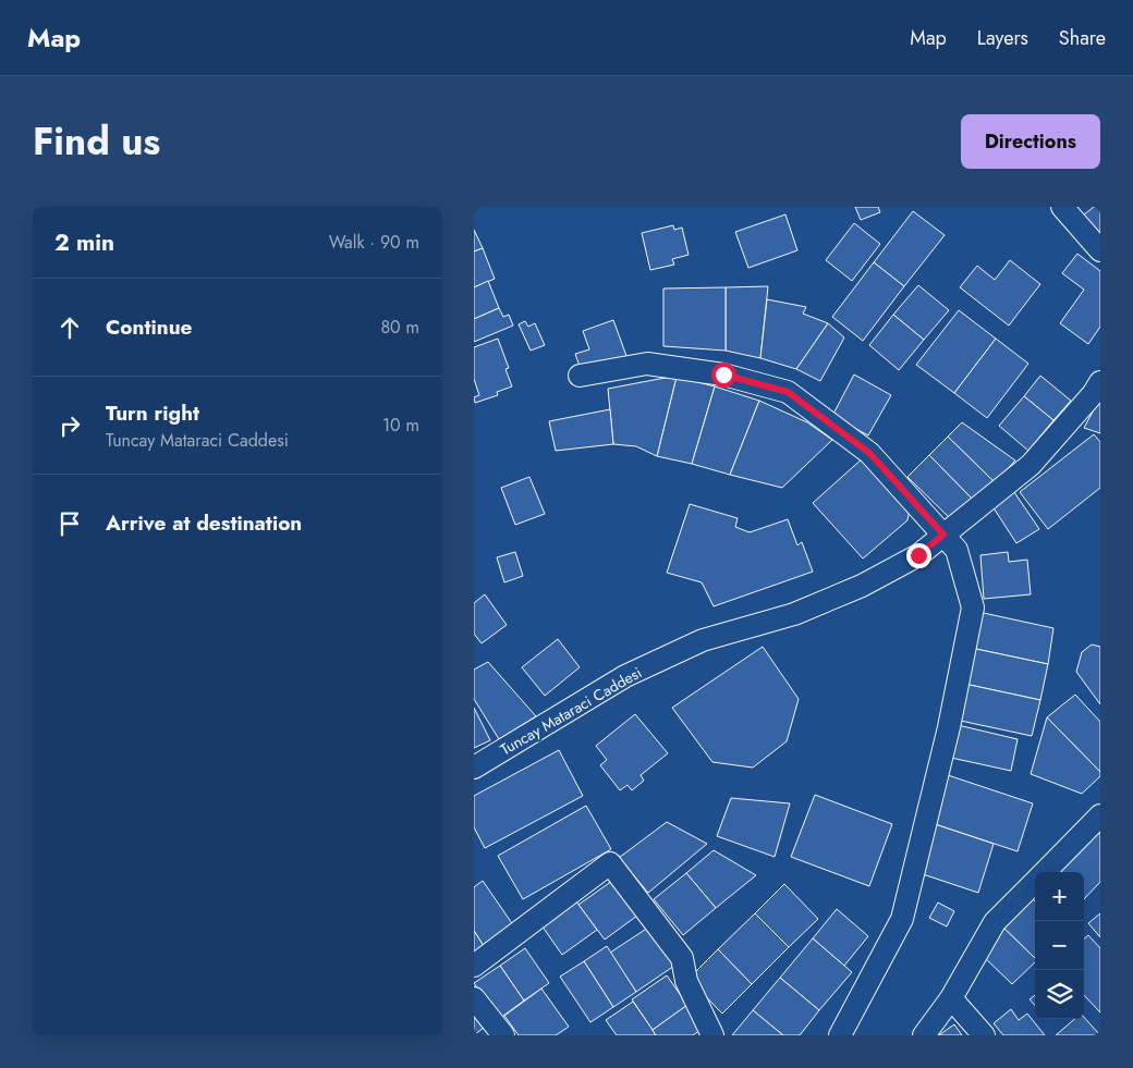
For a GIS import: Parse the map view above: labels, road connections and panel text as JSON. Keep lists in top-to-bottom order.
{
  "streets": {
    "street": ["Tuncay Mataraci Caddesi"]
  },
  "page": {
    "header": "Map",
    "nav": ["Map", "Layers", "Share"],
    "title": "Find us",
    "buttons": "Directions",
    "heading": ["2 min", "Walk · 90 m"],
    "list": [
      ["Continue", "80 m"],
      ["Turn right", "Tuncay Mataraci Caddesi", "10 m"],
      "Arrive at destination"
    ],
    "map_buttons": ["+", "−"]
  }
}
